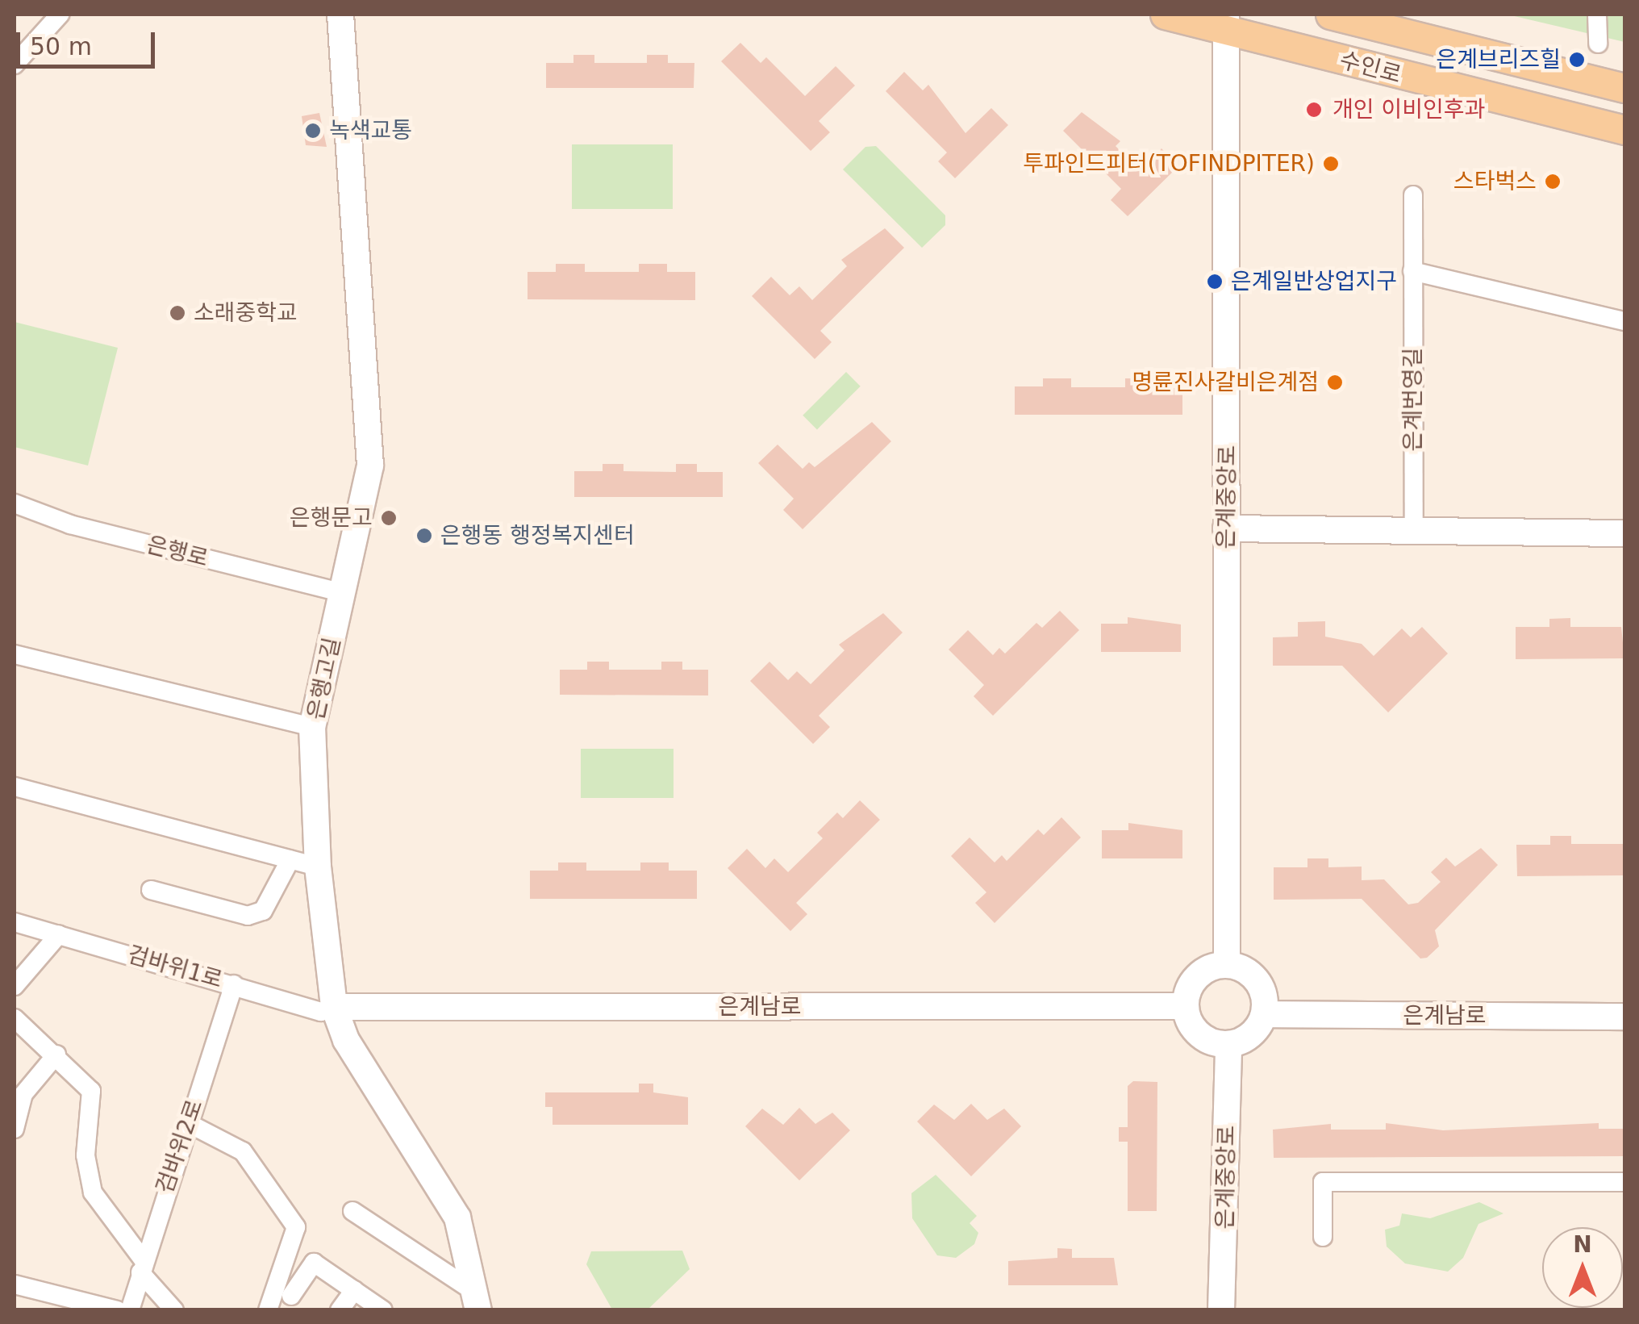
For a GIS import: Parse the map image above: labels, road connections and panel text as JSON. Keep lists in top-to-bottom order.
{
  "streets": {
    "main road": ["수인로"],
    "street": [
      "은계번영길",
      "은계중앙로",
      "은행로",
      "은행고길",
      "검바위1로",
      "은계남로",
      "검바위2로"
    ]
  },
  "crossings": [
    ["수인로", "은계중앙로"],
    ["은계중앙로", "은계남로"],
    ["은행로", "은행고길"],
    ["은행고길", "검바위1로"],
    ["은행고길", "은계남로"],
    ["검바위1로", "은계남로"],
    ["검바위1로", "검바위2로"]
  ],
  "places": [
    "은계브리즈힐",
    "개인 이비인후과",
    "녹색교통",
    "투파인드피터(TOFINDPITER)",
    "스타벅스",
    "은계일반상업지구",
    "소래중학교",
    "명륜진사갈비은계점",
    "은행문고",
    "은행동 행정복지센터"
  ],
  "scale_bar": "50 m",
  "north": "top"
}
